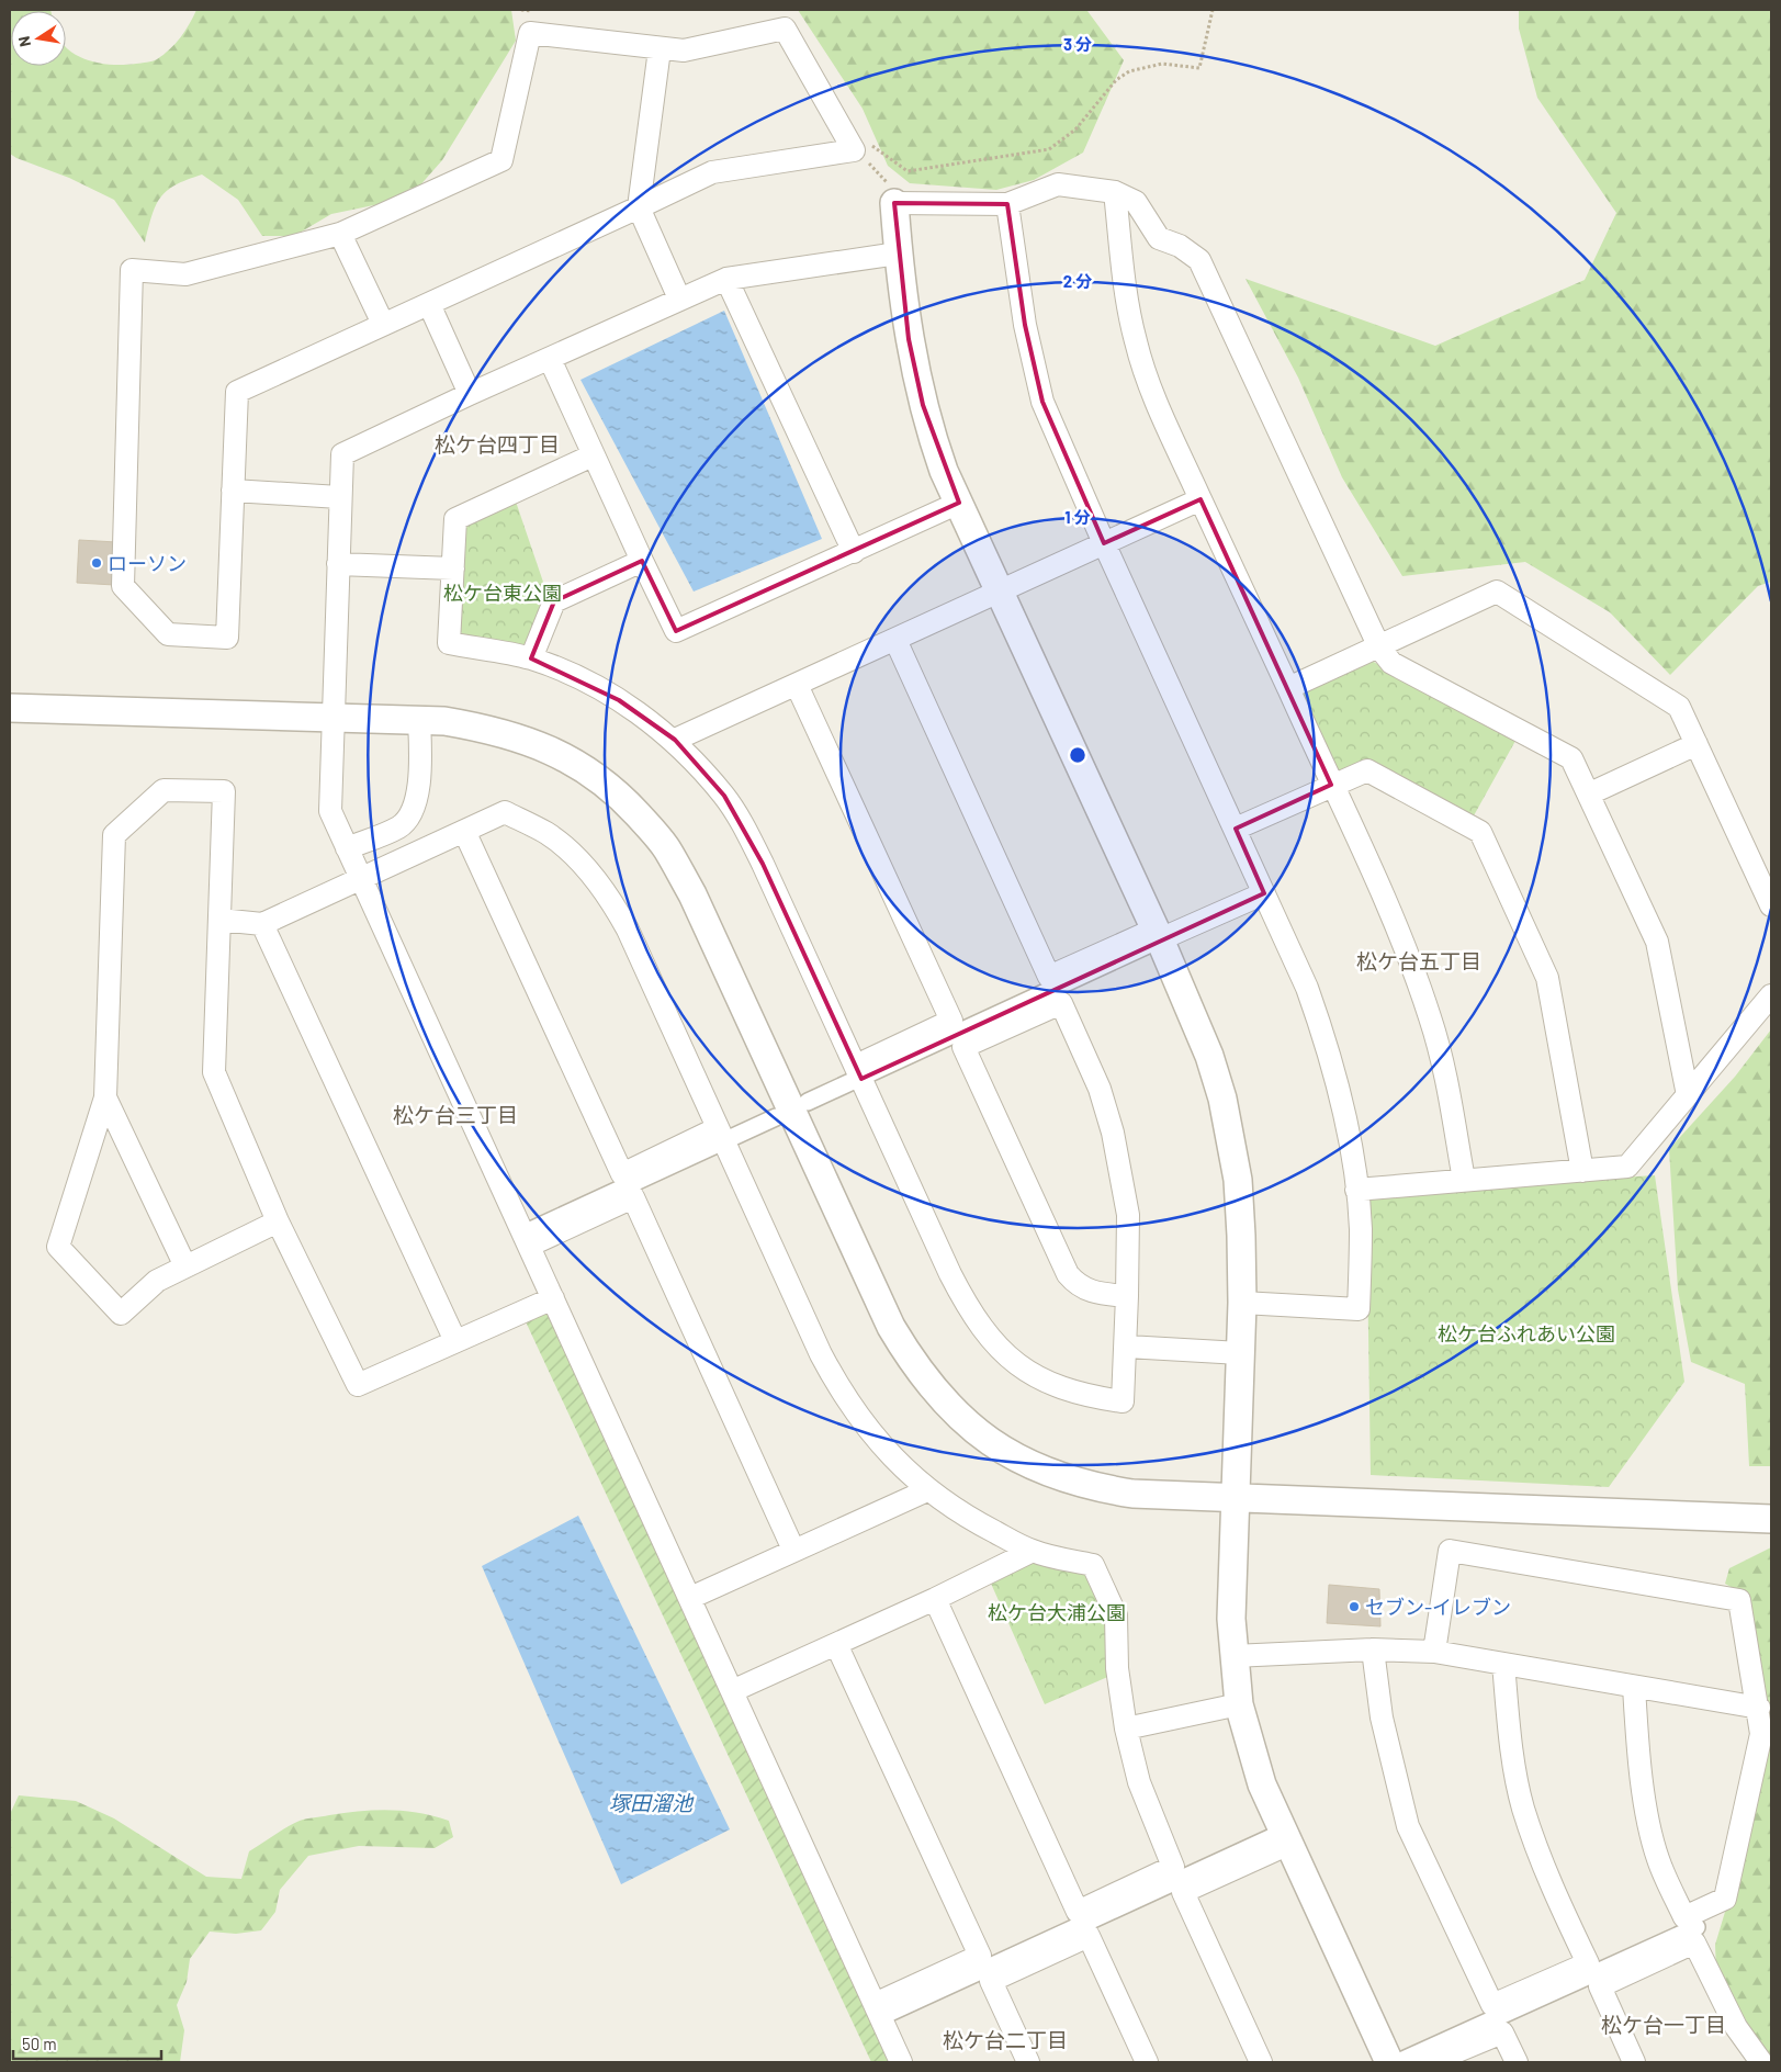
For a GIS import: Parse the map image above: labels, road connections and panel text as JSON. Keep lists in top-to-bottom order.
{
  "districts": [
    "松ケ台四丁目",
    "松ケ台五丁目",
    "松ケ台三丁目",
    "松ケ台一丁目",
    "松ケ台二丁目"
  ],
  "water": ["塚田溜池"],
  "parks": ["松ケ台東公園", "松ケ台ふれあい公園", "松ケ台大浦公園"],
  "places": ["ローソン", "セブン-イレブン"],
  "scale_bar": "50 m",
  "north": "left",
  "rings": ["3 分", "2 分", "1 分"]
}
